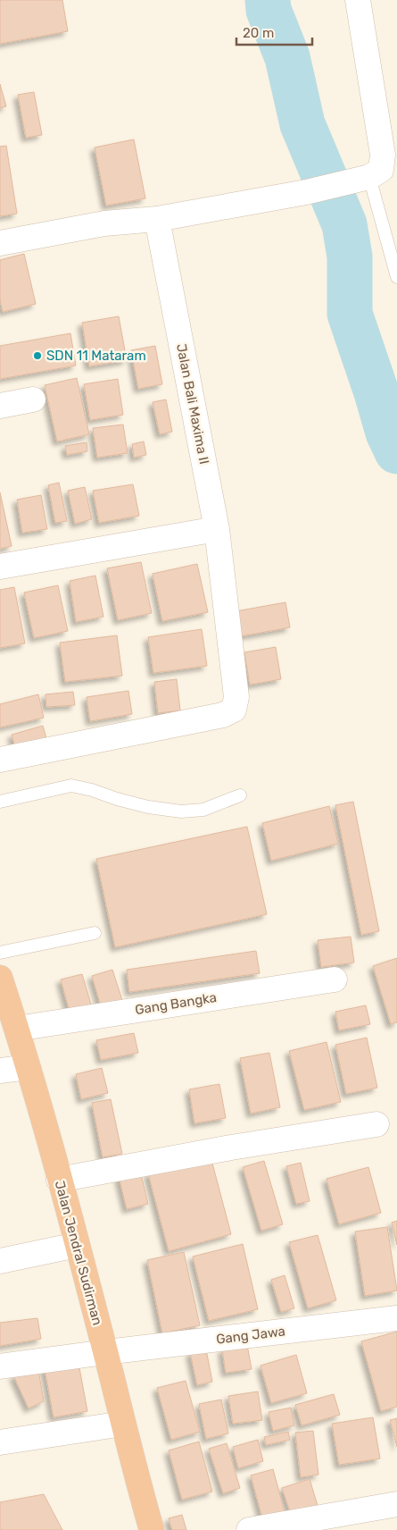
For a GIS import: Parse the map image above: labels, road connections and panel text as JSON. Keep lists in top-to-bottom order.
{
  "streets": {
    "highway": ["Jalan Jendral Sudirman"],
    "street": ["Jalan Bali Maxima II", "Gang Bangka", "Gang Jawa"]
  },
  "crossings": [
    ["Gang Bangka", "Jalan Jendral Sudirman"],
    ["Jalan Jendral Sudirman", "Gang Jawa"]
  ],
  "places": ["SDN 11 Mataram"],
  "scale_bar": "20 m"
}
